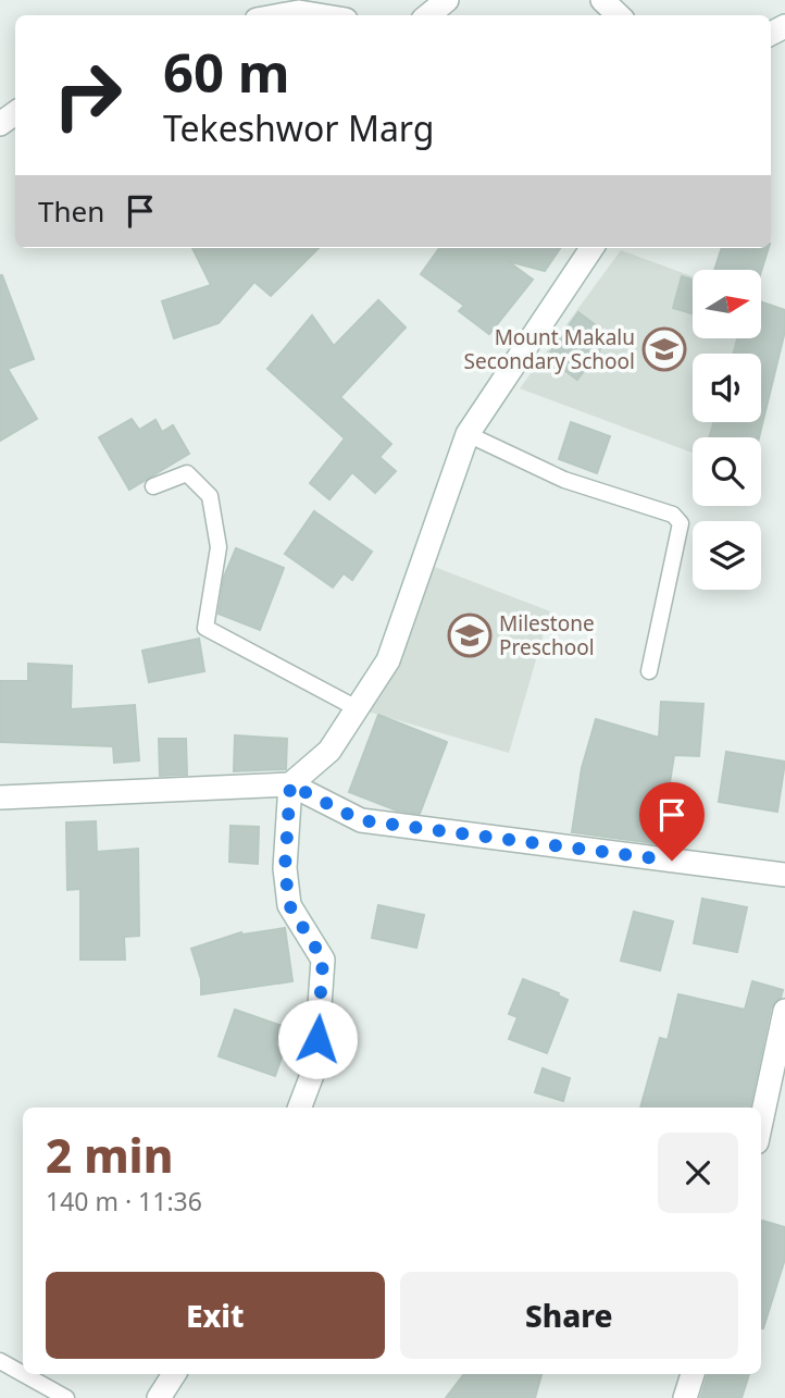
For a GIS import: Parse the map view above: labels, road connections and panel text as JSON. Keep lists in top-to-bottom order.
{
  "places": {
    "school or university": ["Mount Makalu Secondary School", "Milestone Preschool"]
  },
  "north": "right",
  "page": {
    "turn": ["60 m", "Tekeshwor Marg"],
    "then": "Then",
    "heading": ["2 min", "140 m · 11:36"],
    "buttons": ["Exit", "Share"]
  }
}
